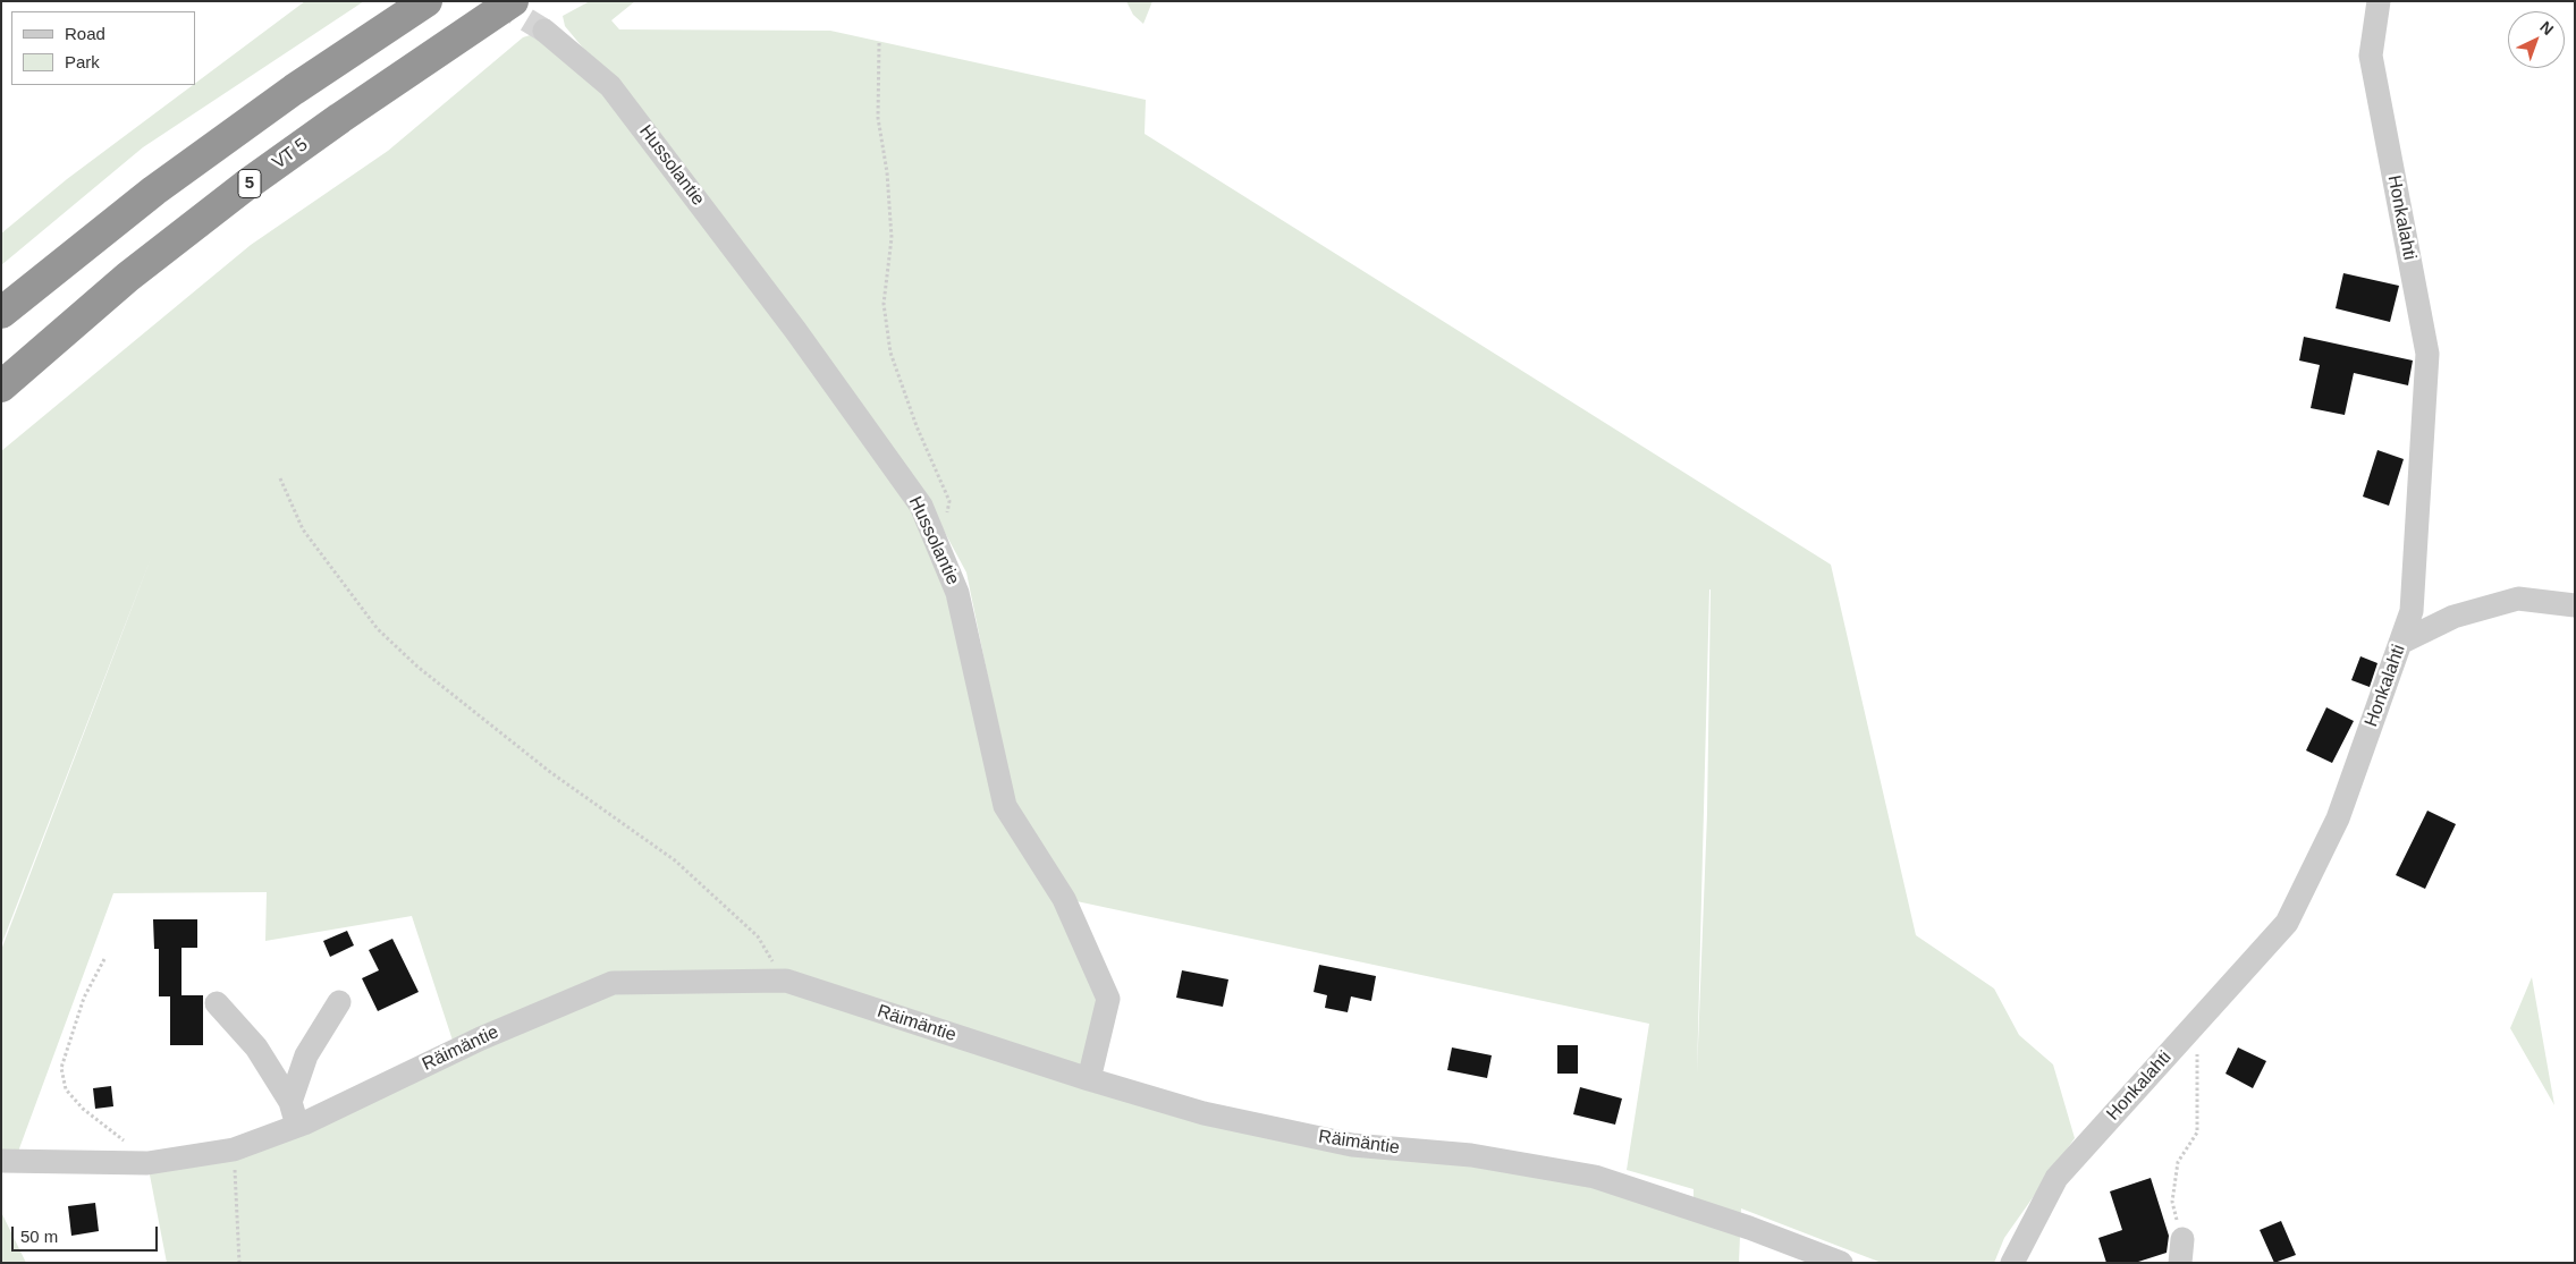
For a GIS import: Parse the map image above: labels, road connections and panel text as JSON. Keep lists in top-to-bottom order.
{
  "streets": {
    "highway": ["VT 5", "5"],
    "street": ["Hussolantie", "Honkalahti", "Räimäntie"]
  },
  "crossings": [
    ["Hussolantie", "Räimäntie"]
  ],
  "legend": ["Road", "Park"],
  "scale_bar": "50 m",
  "north": "top right"
}
